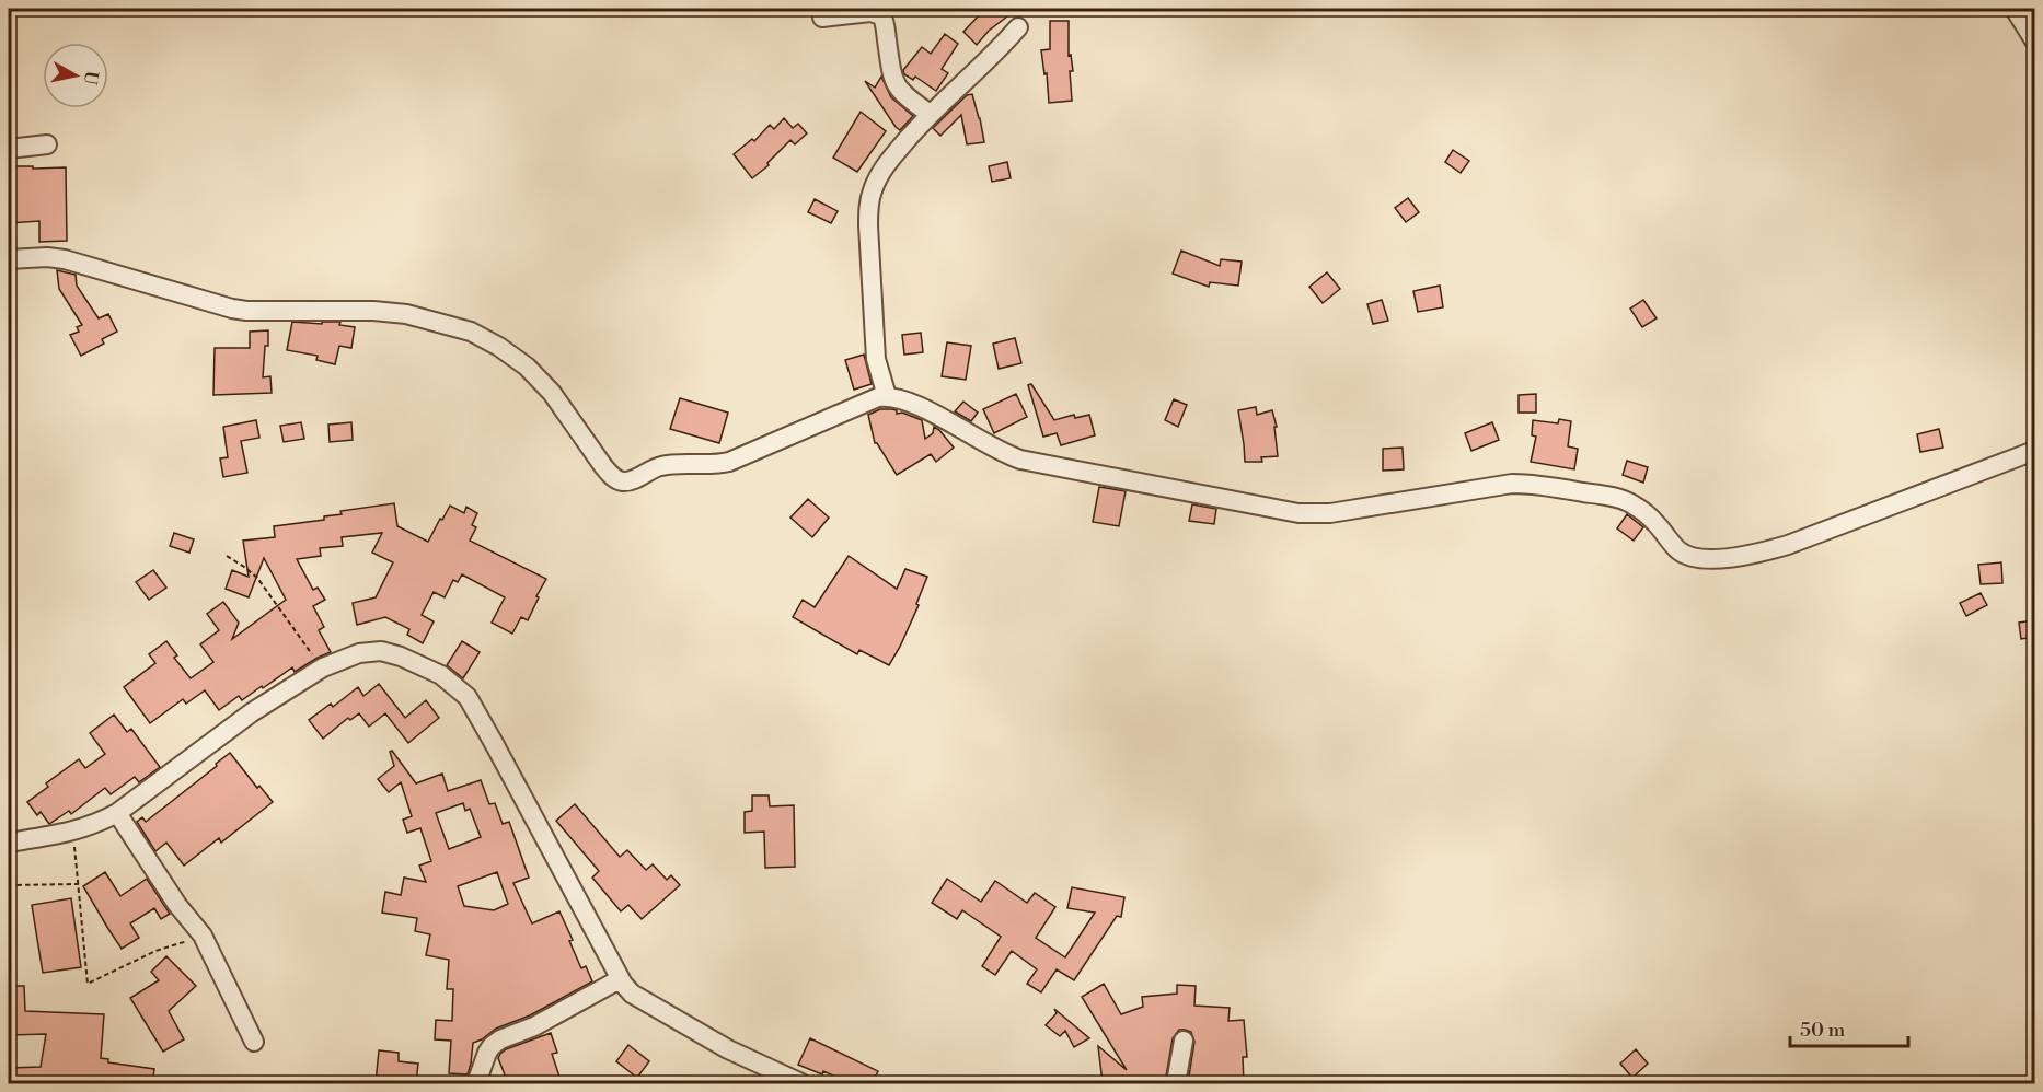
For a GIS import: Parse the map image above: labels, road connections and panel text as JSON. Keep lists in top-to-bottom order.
{
  "scale_bar": "50 m",
  "north": "right"
}
